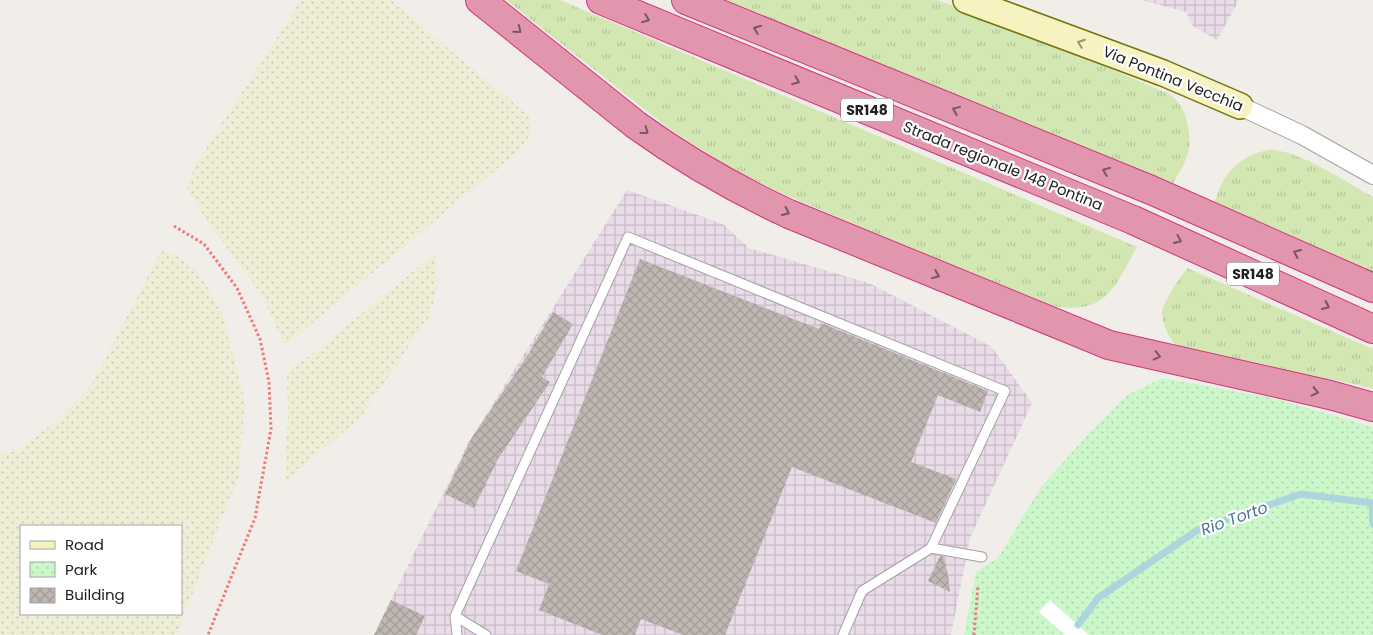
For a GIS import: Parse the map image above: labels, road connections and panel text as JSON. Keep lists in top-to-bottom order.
{
  "streets": {
    "highway": ["SR148", "Strada regionale 148 Pontina"],
    "street": ["Via Pontina Vecchia"]
  },
  "one_way": ["Via Pontina Vecchia"],
  "water": ["Rio Torto"],
  "legend": ["Road", "Park", "Building"]
}
